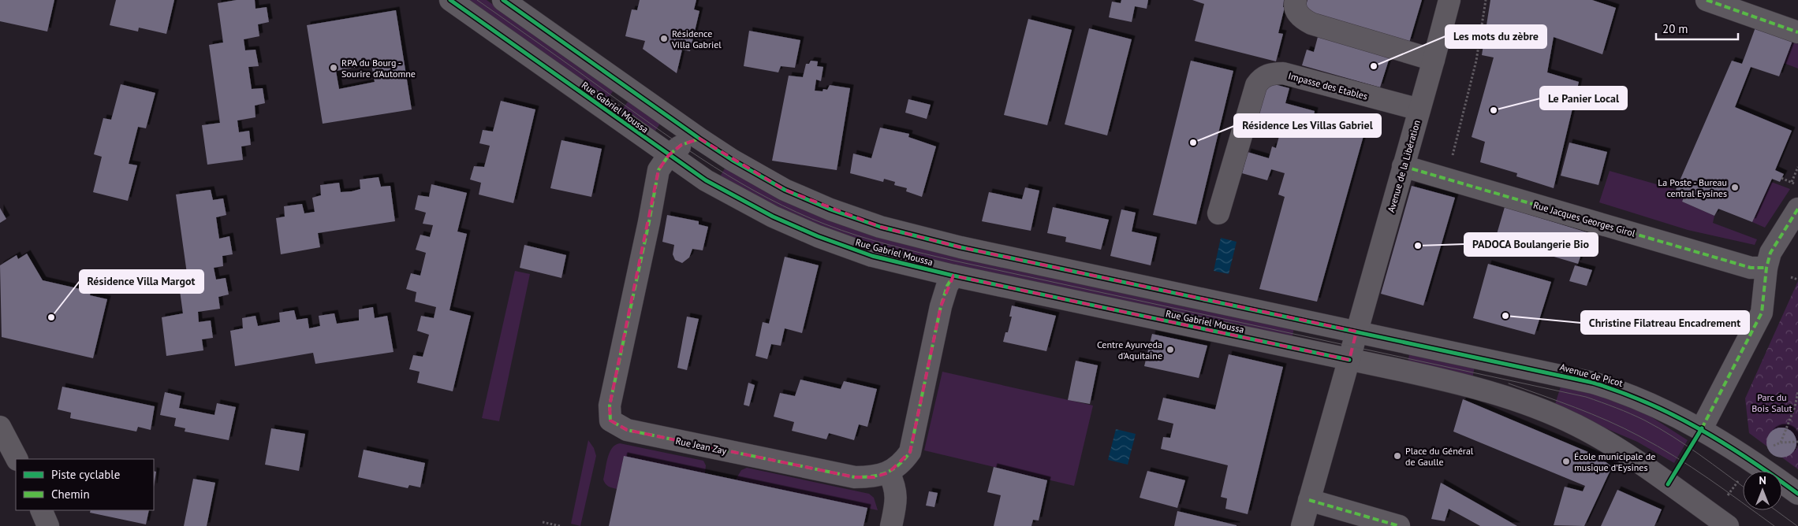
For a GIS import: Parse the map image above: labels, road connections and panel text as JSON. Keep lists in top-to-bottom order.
{
  "streets": {
    "street": [
      "Impasse des Etables",
      "Rue Gabriel Moussa",
      "Avenue de la Libération",
      "Rue Jacques Georges Girol",
      "Avenue de Picot",
      "Rue Jean Zay"
    ]
  },
  "crossings": [
    ["Impasse des Etables", "Avenue de la Libération"],
    ["Rue Gabriel Moussa", "Avenue de la Libération"],
    ["Rue Gabriel Moussa", "Rue Jean Zay"],
    ["Avenue de la Libération", "Rue Jacques Georges Girol"],
    ["Avenue de la Libération", "Avenue de Picot"]
  ],
  "parks": ["Parc du Bois Salut"],
  "places": [
    "Résidence Villa Gabriel",
    "Les mots du zèbre",
    "RPA du Bourg - Sourire d'Automne",
    "Le Panier Local",
    "Résidence Les Villas Gabriel",
    "La Poste - Bureau central Eysines",
    "PADOCA Boulangerie Bio",
    "Christine Filatreau Encadrement",
    "Résidence Villa Margot",
    "Centre Ayurveda d’Aquitaine",
    "Place du Général de Gaulle",
    "École municipale de musique d’Eysines"
  ],
  "legend": ["Piste cyclable", "Chemin"],
  "scale_bar": "20 m",
  "north": "top"
}
